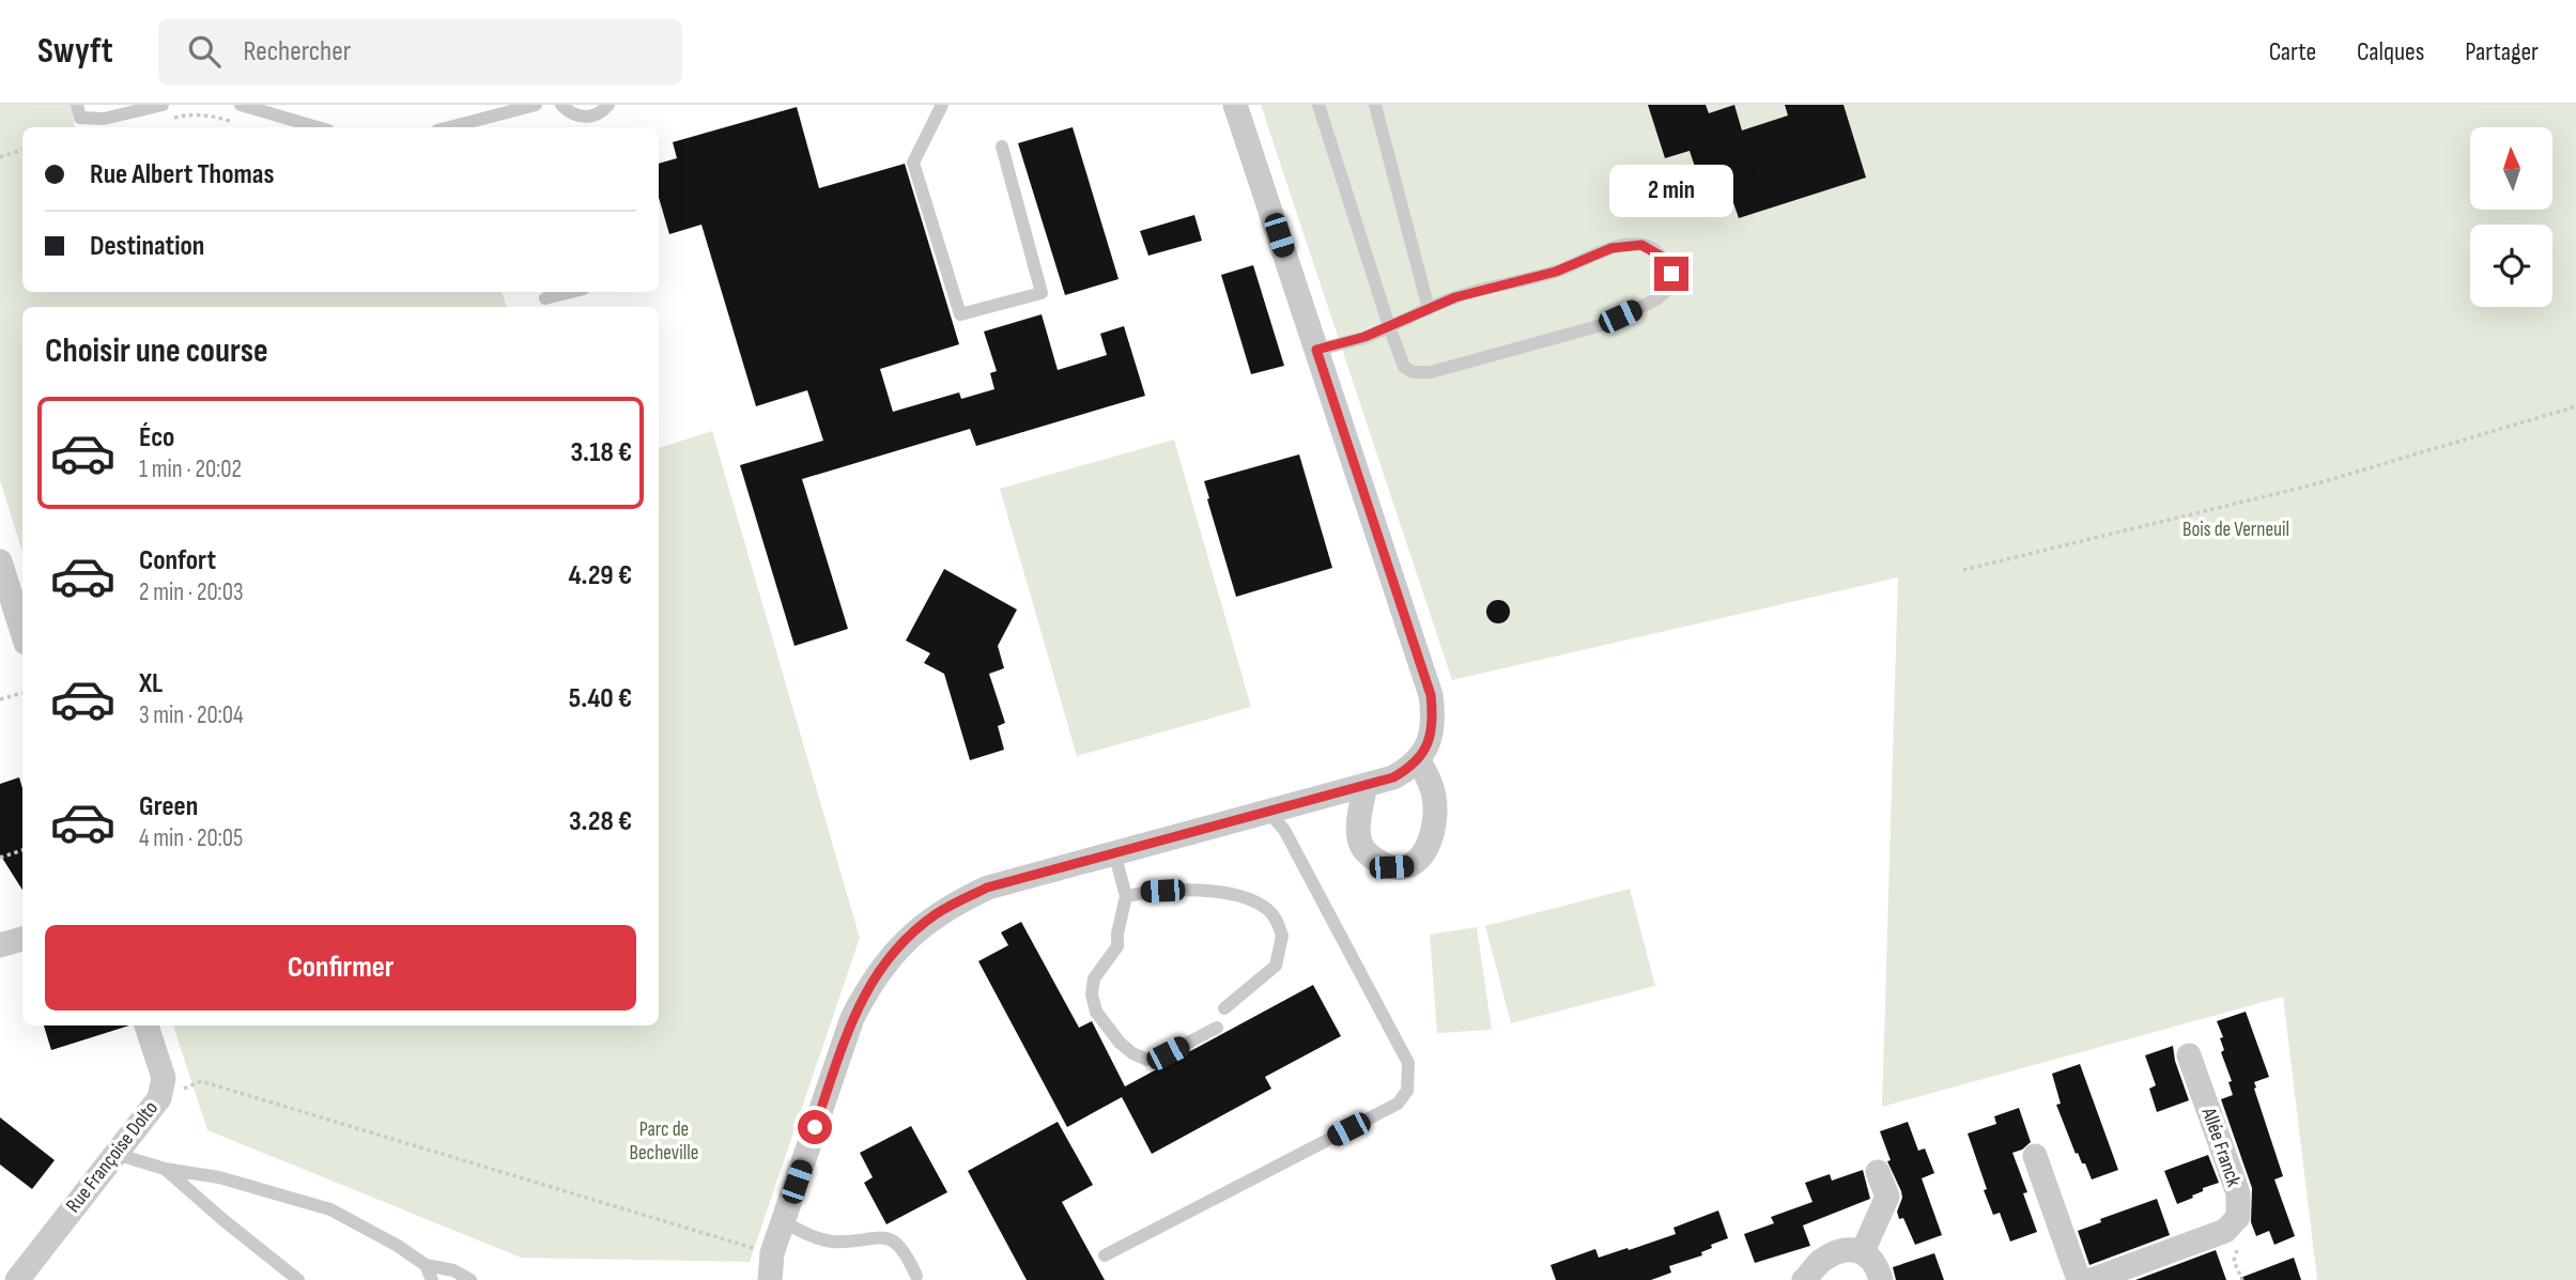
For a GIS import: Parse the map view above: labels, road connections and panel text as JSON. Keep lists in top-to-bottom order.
{
  "streets": {
    "street": ["Allée Franck", "Rue Françoise Dolto"]
  },
  "parks": ["Bois de Verneuil", "Parc de Becheville"],
  "north": "top",
  "page": {
    "header": "Swyft",
    "search": "Rechercher",
    "nav": ["Carte", "Calques", "Partager"],
    "banner": ["Rue Albert Thomas", "Destination"],
    "bubble": "2 min",
    "heading": "Choisir une course",
    "list": [
      {
        "name": "Éco",
        "note": "1 min · 20:02",
        "value": "3.18 €"
      },
      {
        "name": "Confort",
        "note": "2 min · 20:03",
        "value": "4.29 €"
      },
      {
        "name": "XL",
        "note": "3 min · 20:04",
        "value": "5.40 €"
      },
      {
        "name": "Green",
        "note": "4 min · 20:05",
        "value": "3.28 €"
      }
    ],
    "buttons": "Confirmer"
  }
}
